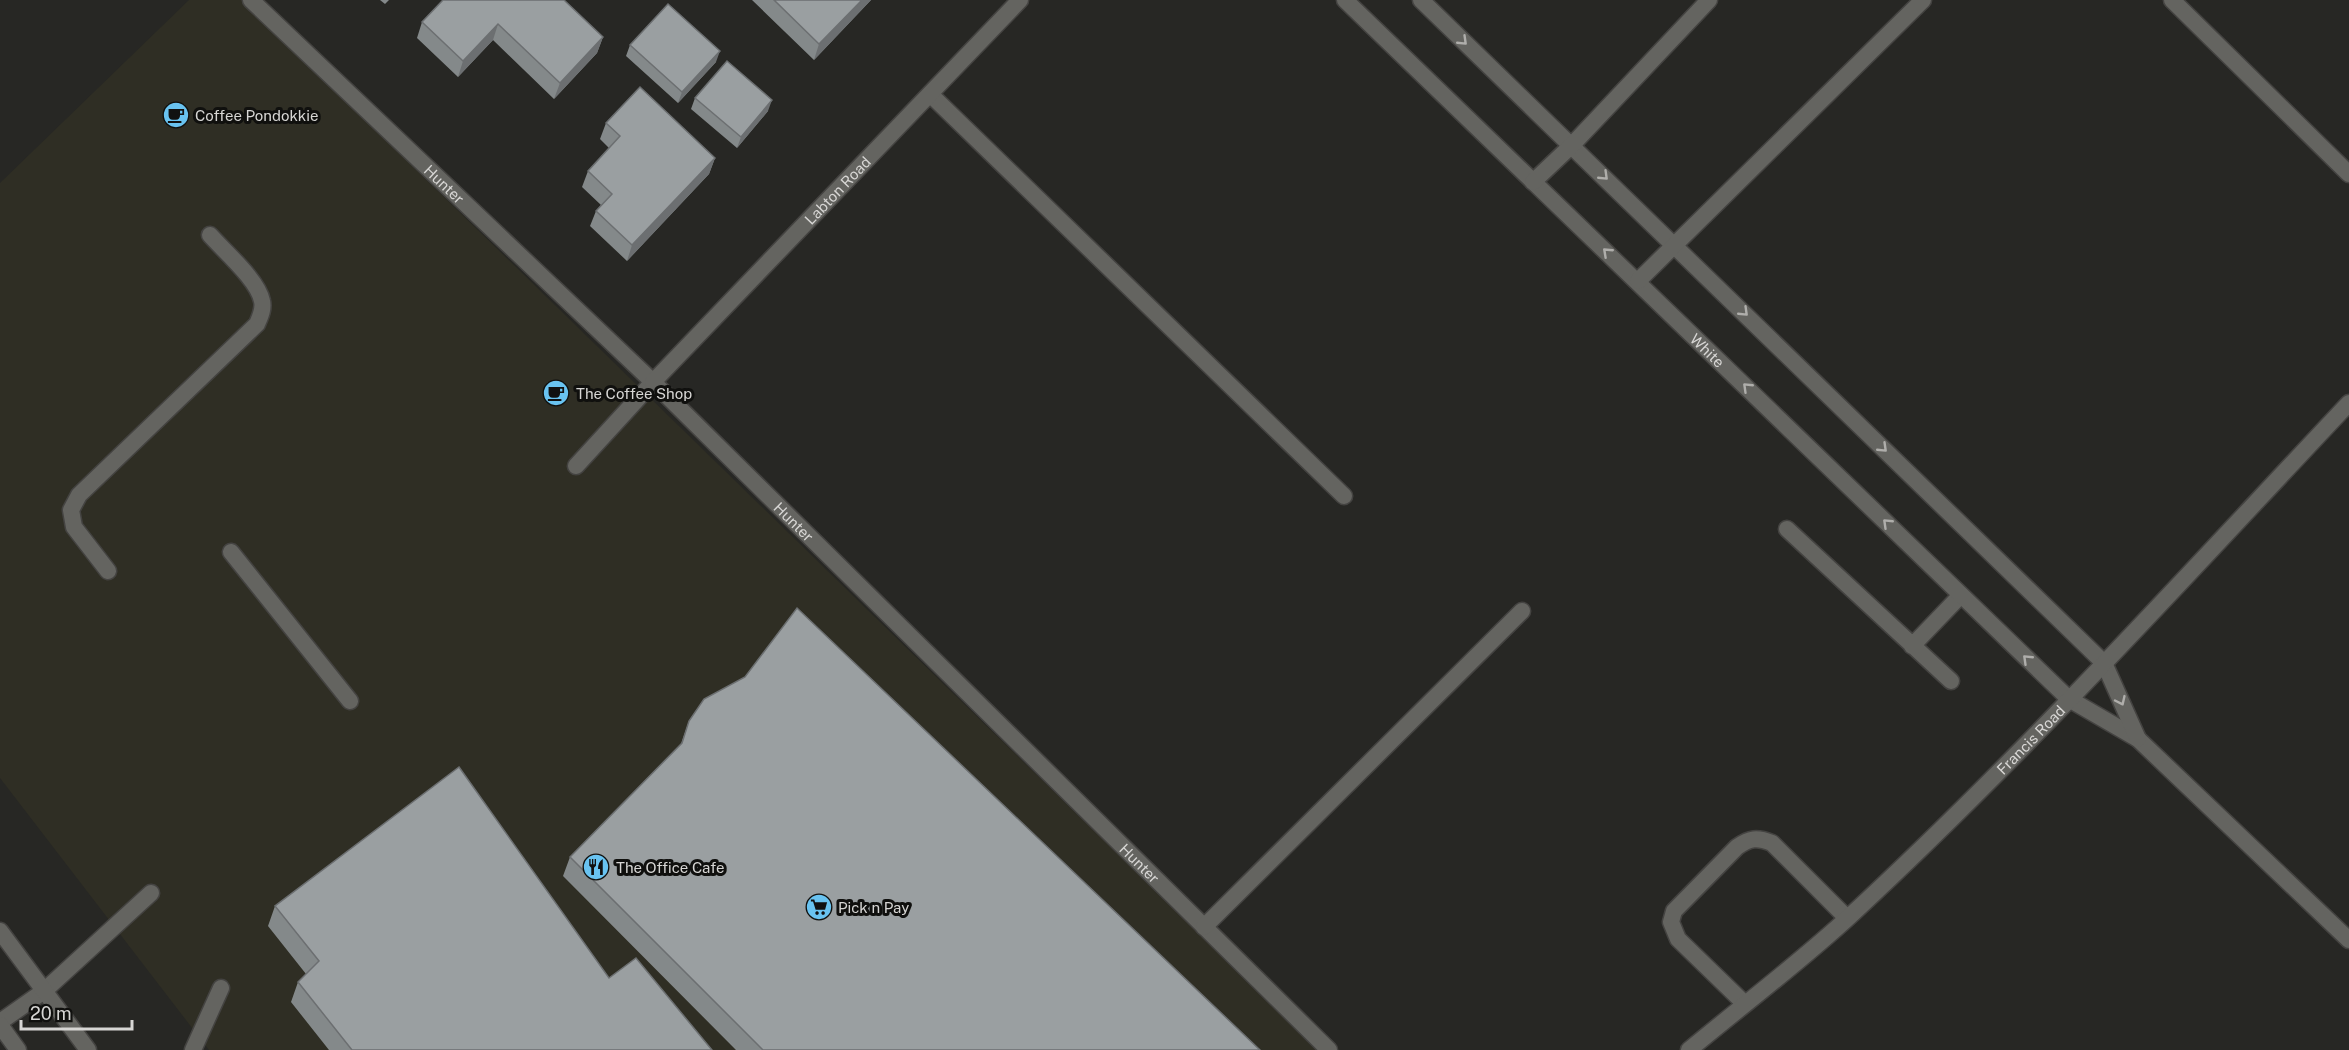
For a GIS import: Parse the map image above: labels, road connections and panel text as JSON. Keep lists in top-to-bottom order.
{
  "streets": {
    "street": [
      "Hunter",
      "Labton Road",
      "White",
      "Francis Road"
    ]
  },
  "crossings": [
    ["Hunter", "Labton Road"],
    ["White", "Francis Road"]
  ],
  "places": {
    "cafe": ["Coffee Pondokkie", "The Coffee Shop"],
    "restaurant": ["The Office Cafe"],
    "supermarket": ["Pick n Pay"]
  },
  "scale_bar": "20 m"
}
